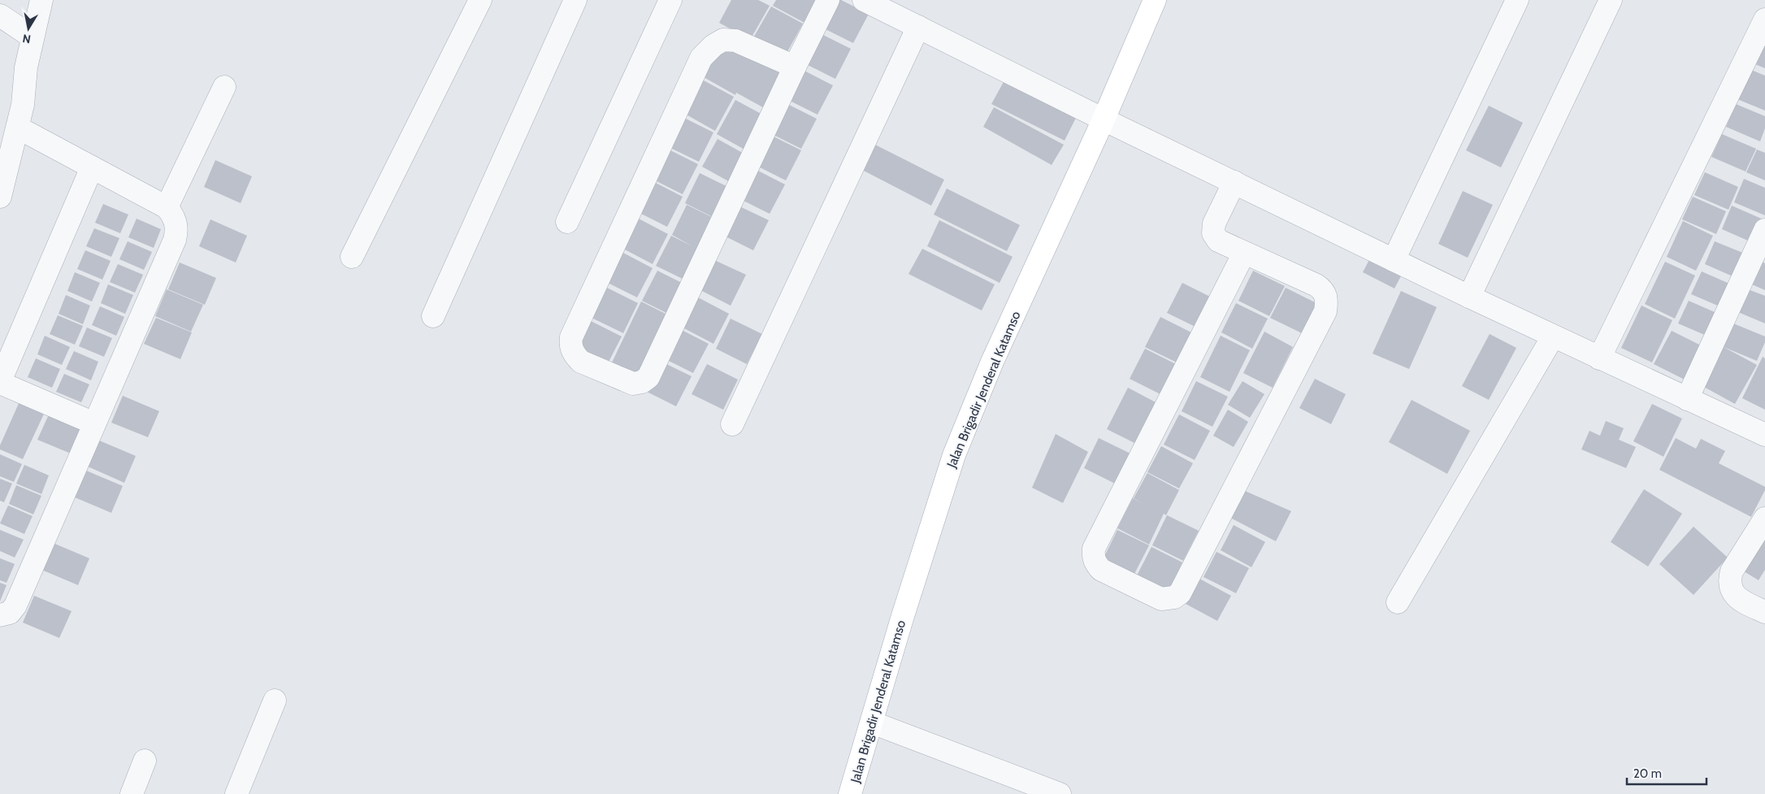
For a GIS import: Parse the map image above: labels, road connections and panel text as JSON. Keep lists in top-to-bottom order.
{
  "streets": {
    "main road": ["Jalan Brigadir Jenderal Katamso"]
  },
  "scale_bar": "20 m",
  "north": "bottom"
}
